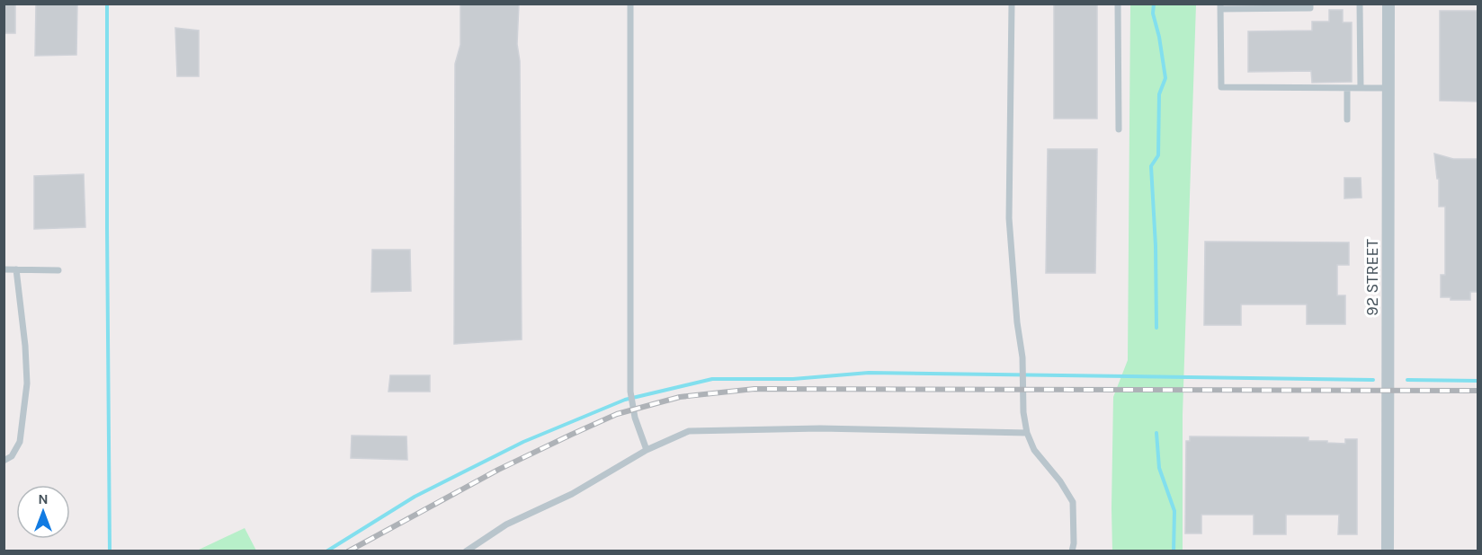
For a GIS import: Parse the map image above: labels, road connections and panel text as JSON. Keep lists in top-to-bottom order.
{
  "streets": {
    "street": ["92 STREET"]
  },
  "north": "top"
}
